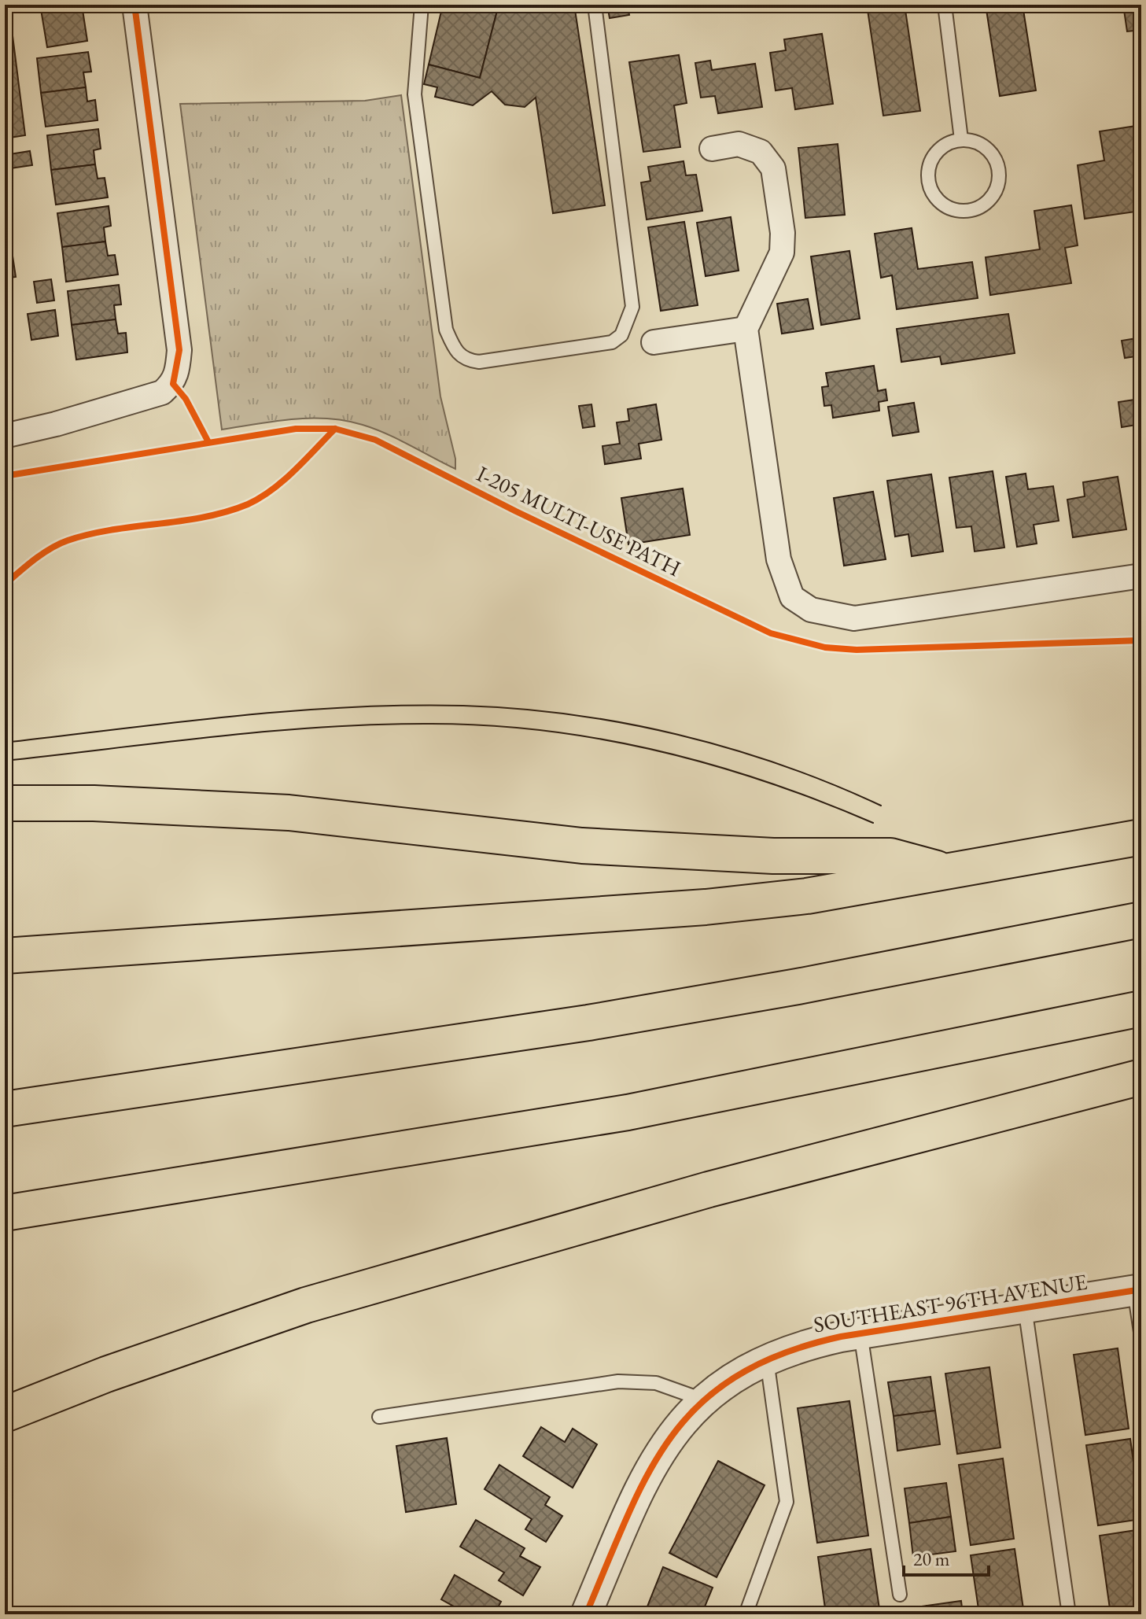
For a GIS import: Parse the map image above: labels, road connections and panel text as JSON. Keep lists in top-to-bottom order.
{
  "streets": {
    "street": ["SOUTHEAST 96TH AVENUE"],
    "cycle path": ["I-205 MULTI-USE PATH"]
  },
  "scale_bar": "20 m"
}
